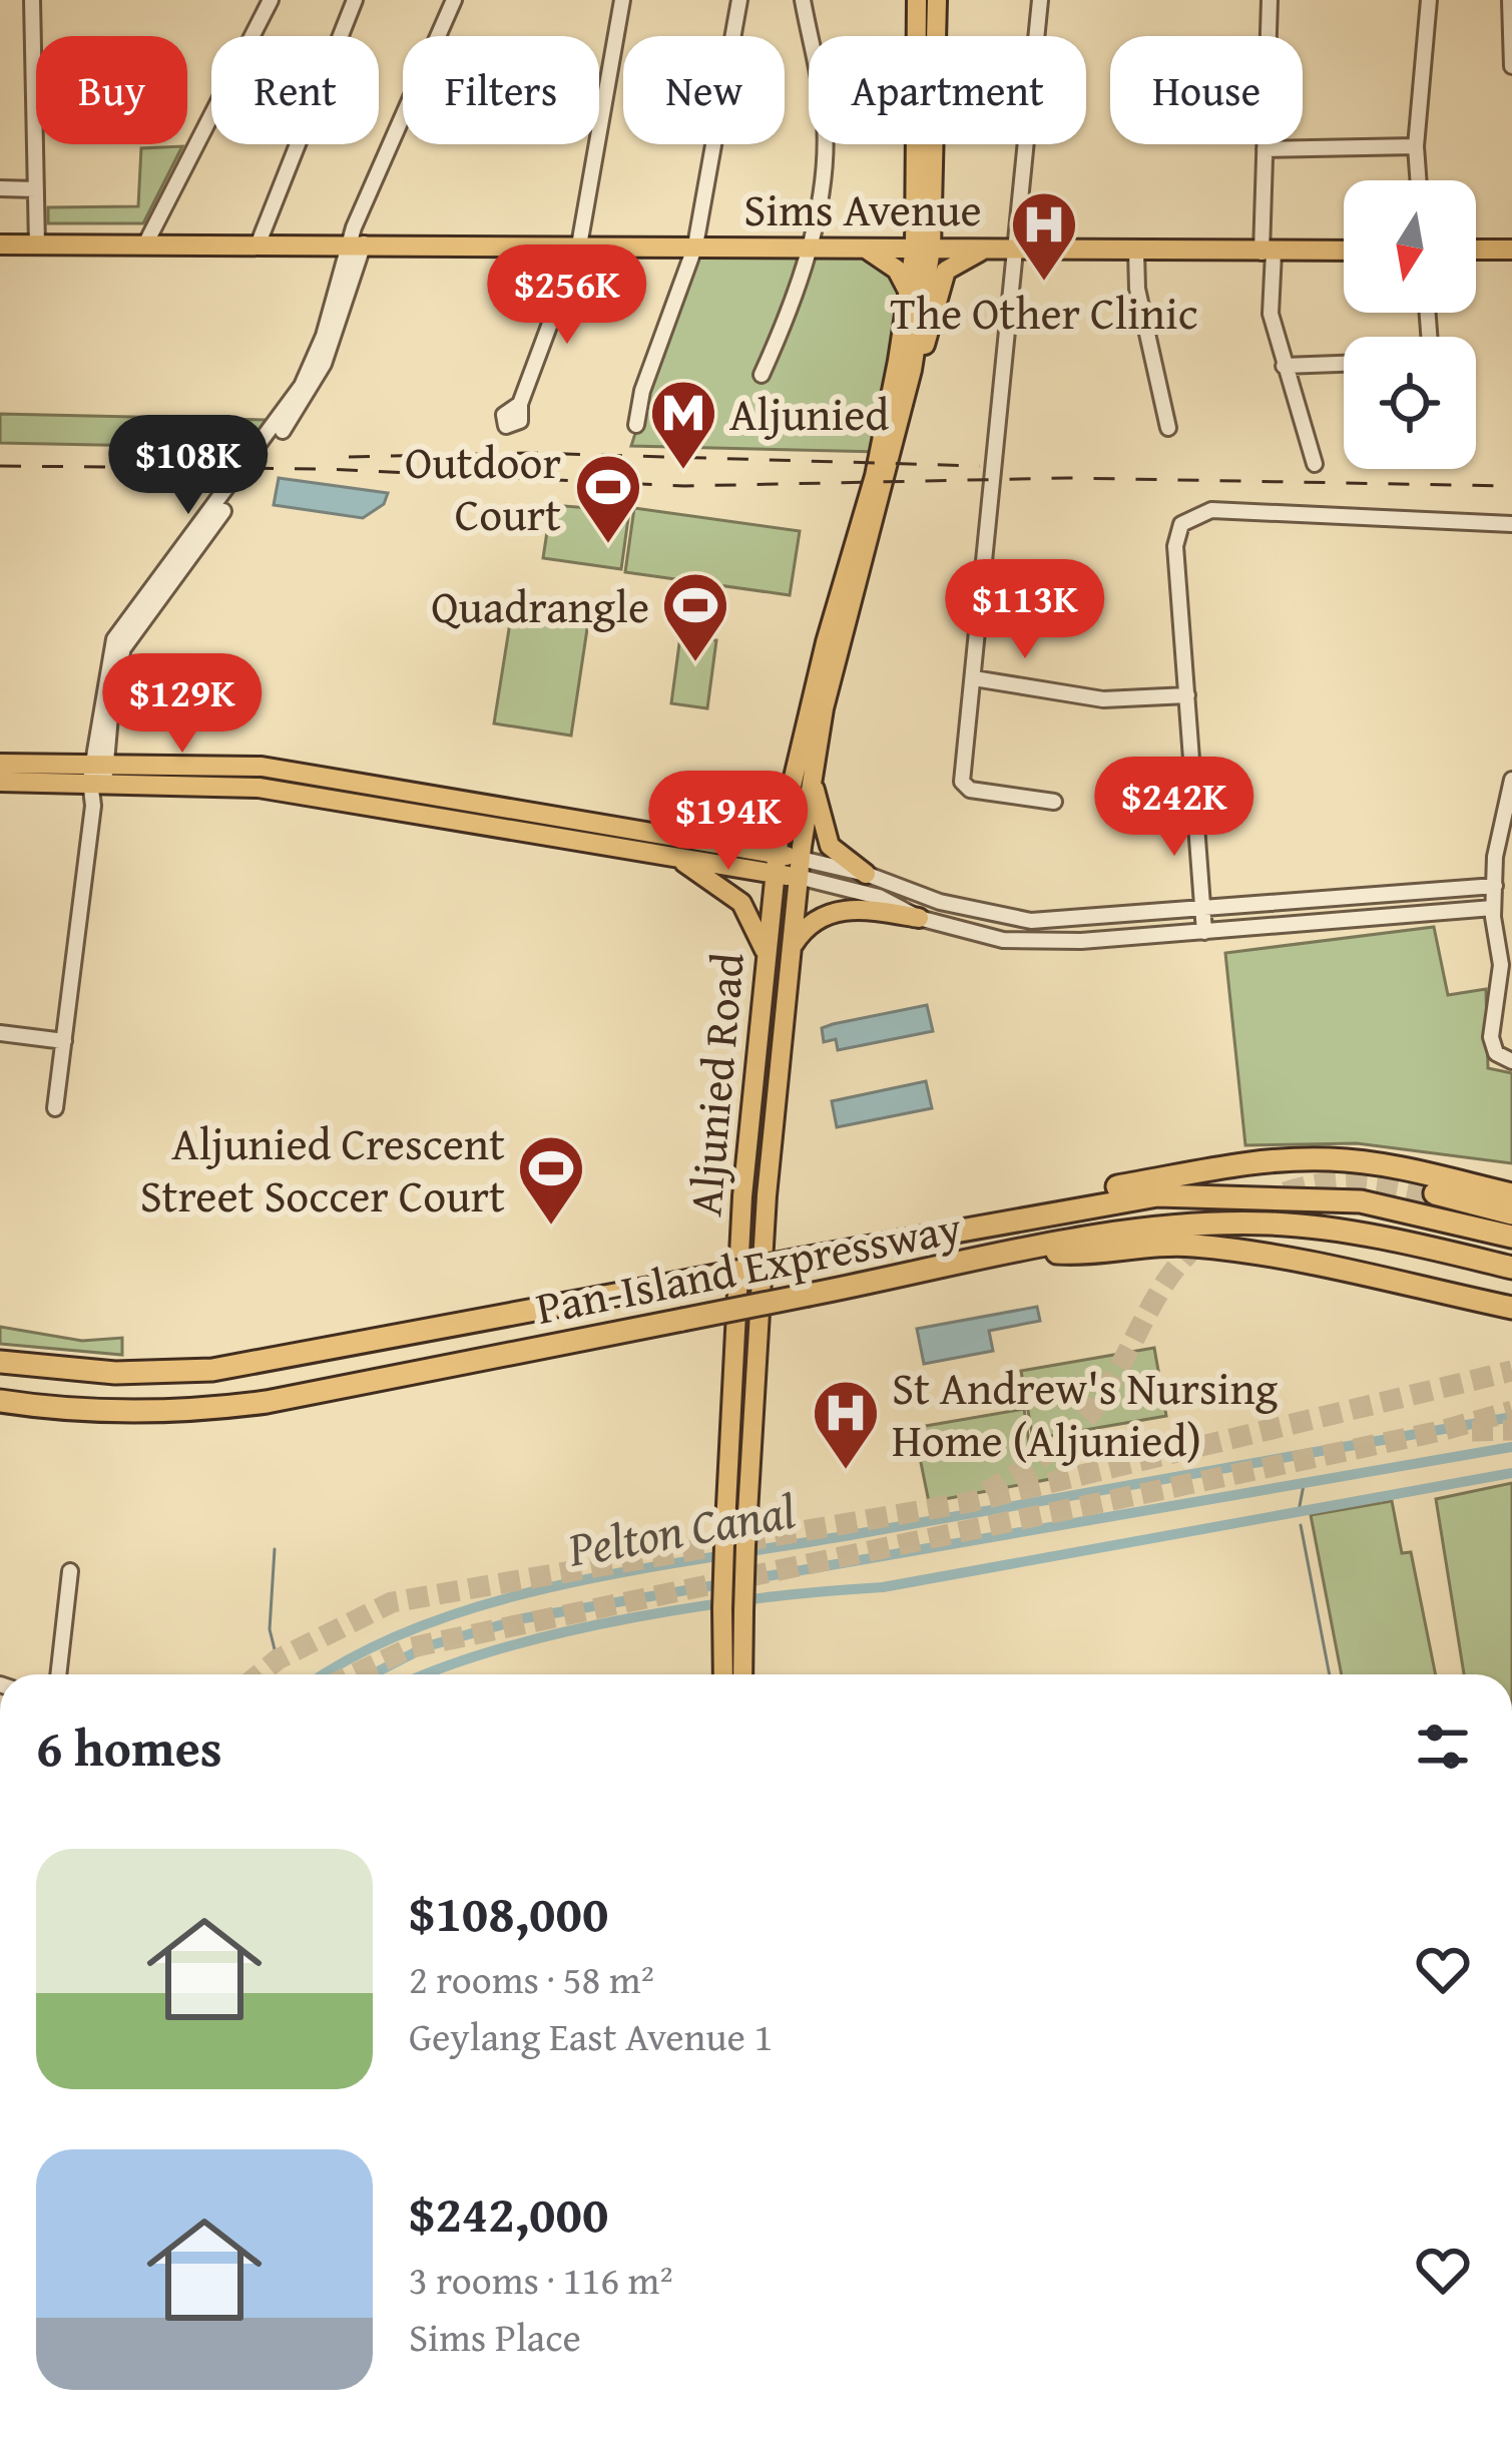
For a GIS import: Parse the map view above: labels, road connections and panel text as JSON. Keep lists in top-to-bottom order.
{
  "streets": {
    "highway": ["Pan-Island Expressway"],
    "main road": ["Sims Avenue", "Aljunied Road"]
  },
  "crossings": [
    ["Sims Avenue", "Aljunied Road"]
  ],
  "water": ["Pelton Canal"],
  "places": {
    "hospital": ["The Other Clinic", "St Andrew's Nursing Home (Aljunied)"],
    "metro station": ["Aljunied"],
    "sports": ["Outdoor Court", "Quadrangle", "Aljunied Crescent Street Soccer Court"]
  },
  "north": "bottom",
  "page": {
    "chip": [
      "Buy",
      "Rent",
      "Filters",
      "New",
      "Apartment",
      "House"
    ],
    "price": [
      "$256K",
      "$108K",
      "$113K",
      "$129K",
      "$242K",
      "$194K"
    ],
    "heading": "6 homes",
    "list": [
      {
        "name": "$108,000",
        "note": "2 rooms · 58 m² · Geylang East Avenue 1"
      },
      {
        "name": "$242,000",
        "note": "3 rooms · 116 m² · Sims Place"
      }
    ]
  }
}
